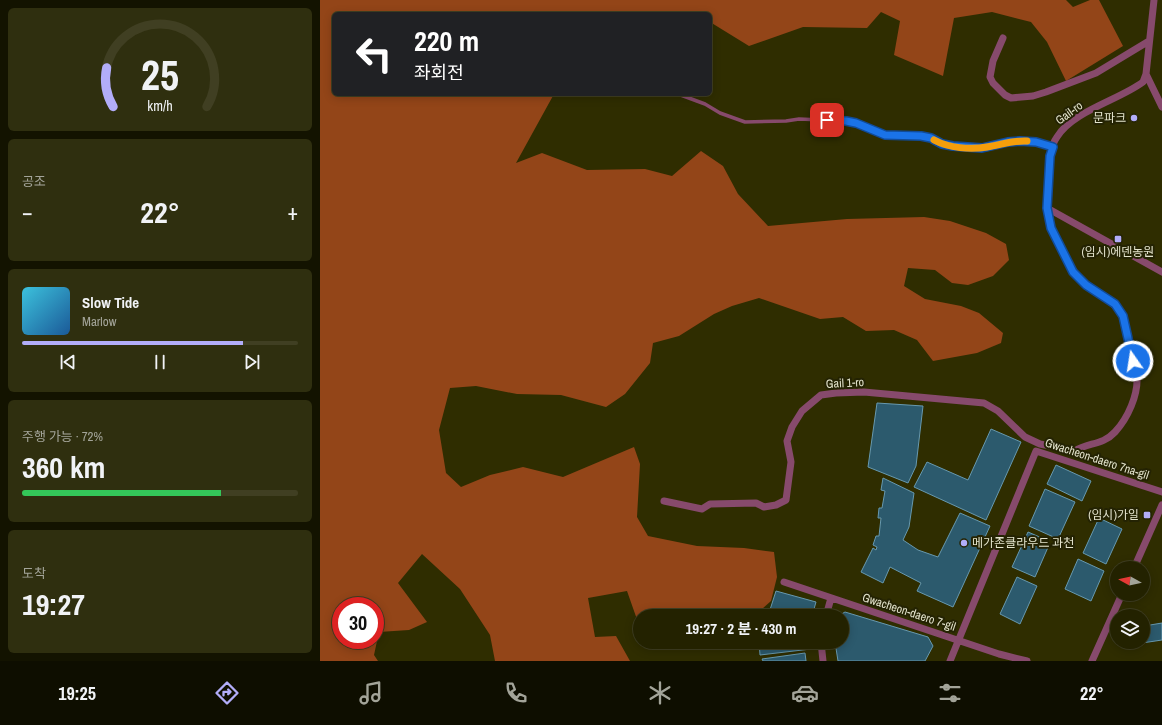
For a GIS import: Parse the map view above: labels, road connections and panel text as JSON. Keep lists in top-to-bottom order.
{
  "streets": {
    "street": [
      "Gail-ro",
      "Gail 1-ro",
      "Gwacheon-daero 7na-gil",
      "Gwacheon-daero 7-gil"
    ]
  },
  "crossings": [
    ["Gail-ro", "Gail 1-ro"],
    ["Gwacheon-daero 7na-gil", "Gwacheon-daero 7-gil"]
  ],
  "places": {
    "other": ["문파크", "메가존클라우드 과천"],
    "transit": ["(임시)에덴농원", "(임시)가일"]
  },
  "north": "left",
  "page": {
    "turn": ["220 m", "좌회전"],
    "tile": [
      "공조",
      ["주행 가능 · 72%", "360 km"],
      ["도착", "19:27"]
    ],
    "heat": ["−", "22°", "+"],
    "song": ["Slow Tide", "Marlow"],
    "limit": "30",
    "trip": "19:27 · 2 분 · 430 m",
    "tabs": ["19:25", "22°"],
    "gauge": ["25", "km/h"]
  }
}
